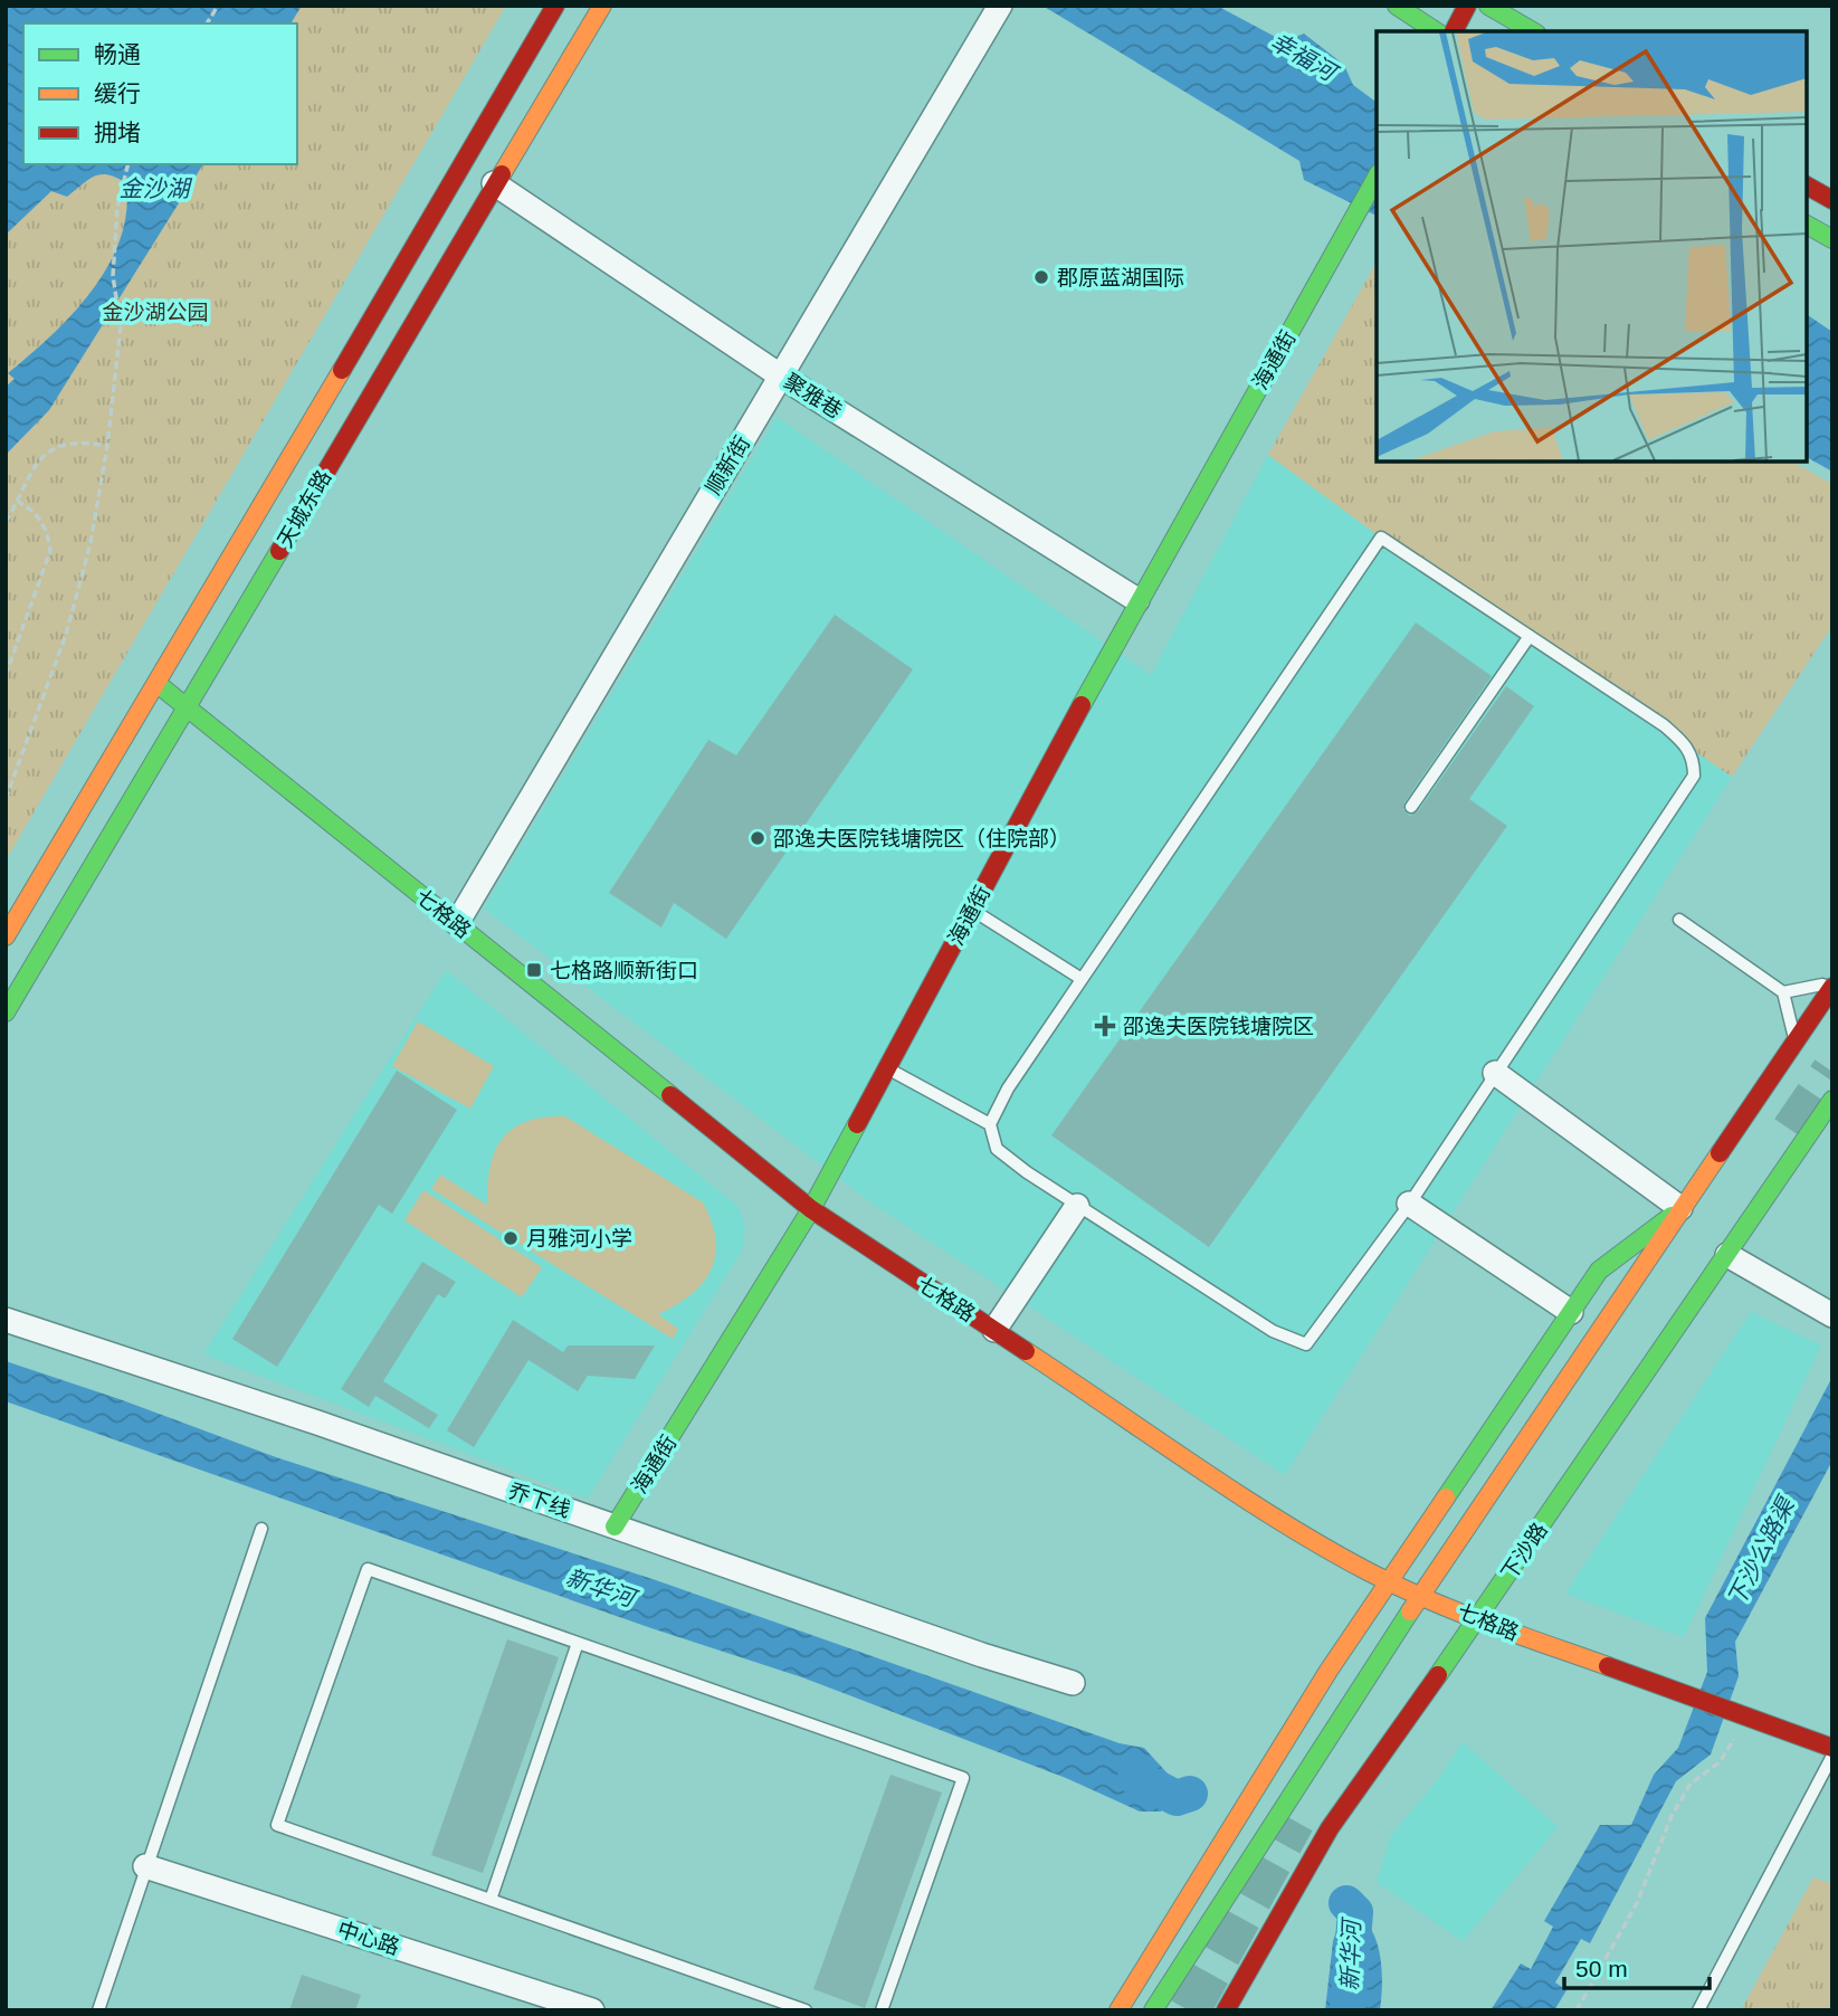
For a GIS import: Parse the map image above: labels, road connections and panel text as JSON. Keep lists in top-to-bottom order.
{
  "streets": {
    "main road": [
      "海通街",
      "天城东路",
      "七格路",
      "下沙路"
    ],
    "street": [
      "聚雅巷",
      "顺新街",
      "乔下线",
      "中心路"
    ]
  },
  "crossings": [
    ["海通街", "聚雅巷"],
    ["海通街", "七格路"],
    ["海通街", "乔下线"],
    ["聚雅巷", "顺新街"],
    ["聚雅巷", "天城东路"],
    ["顺新街", "七格路"],
    ["天城东路", "七格路"],
    ["七格路", "下沙路"]
  ],
  "water": [
    "幸福河",
    "金沙湖",
    "下沙公路渠",
    "新华河"
  ],
  "parks": ["金沙湖公园"],
  "places": {
    "other": ["郡原蓝湖国际", "邵逸夫医院钱塘院区（住院部）", "月雅河小学"],
    "transit": ["七格路顺新街口"],
    "health": ["邵逸夫医院钱塘院区"]
  },
  "legend": ["畅通", "缓行", "拥堵"],
  "scale_bar": "50 m"
}
